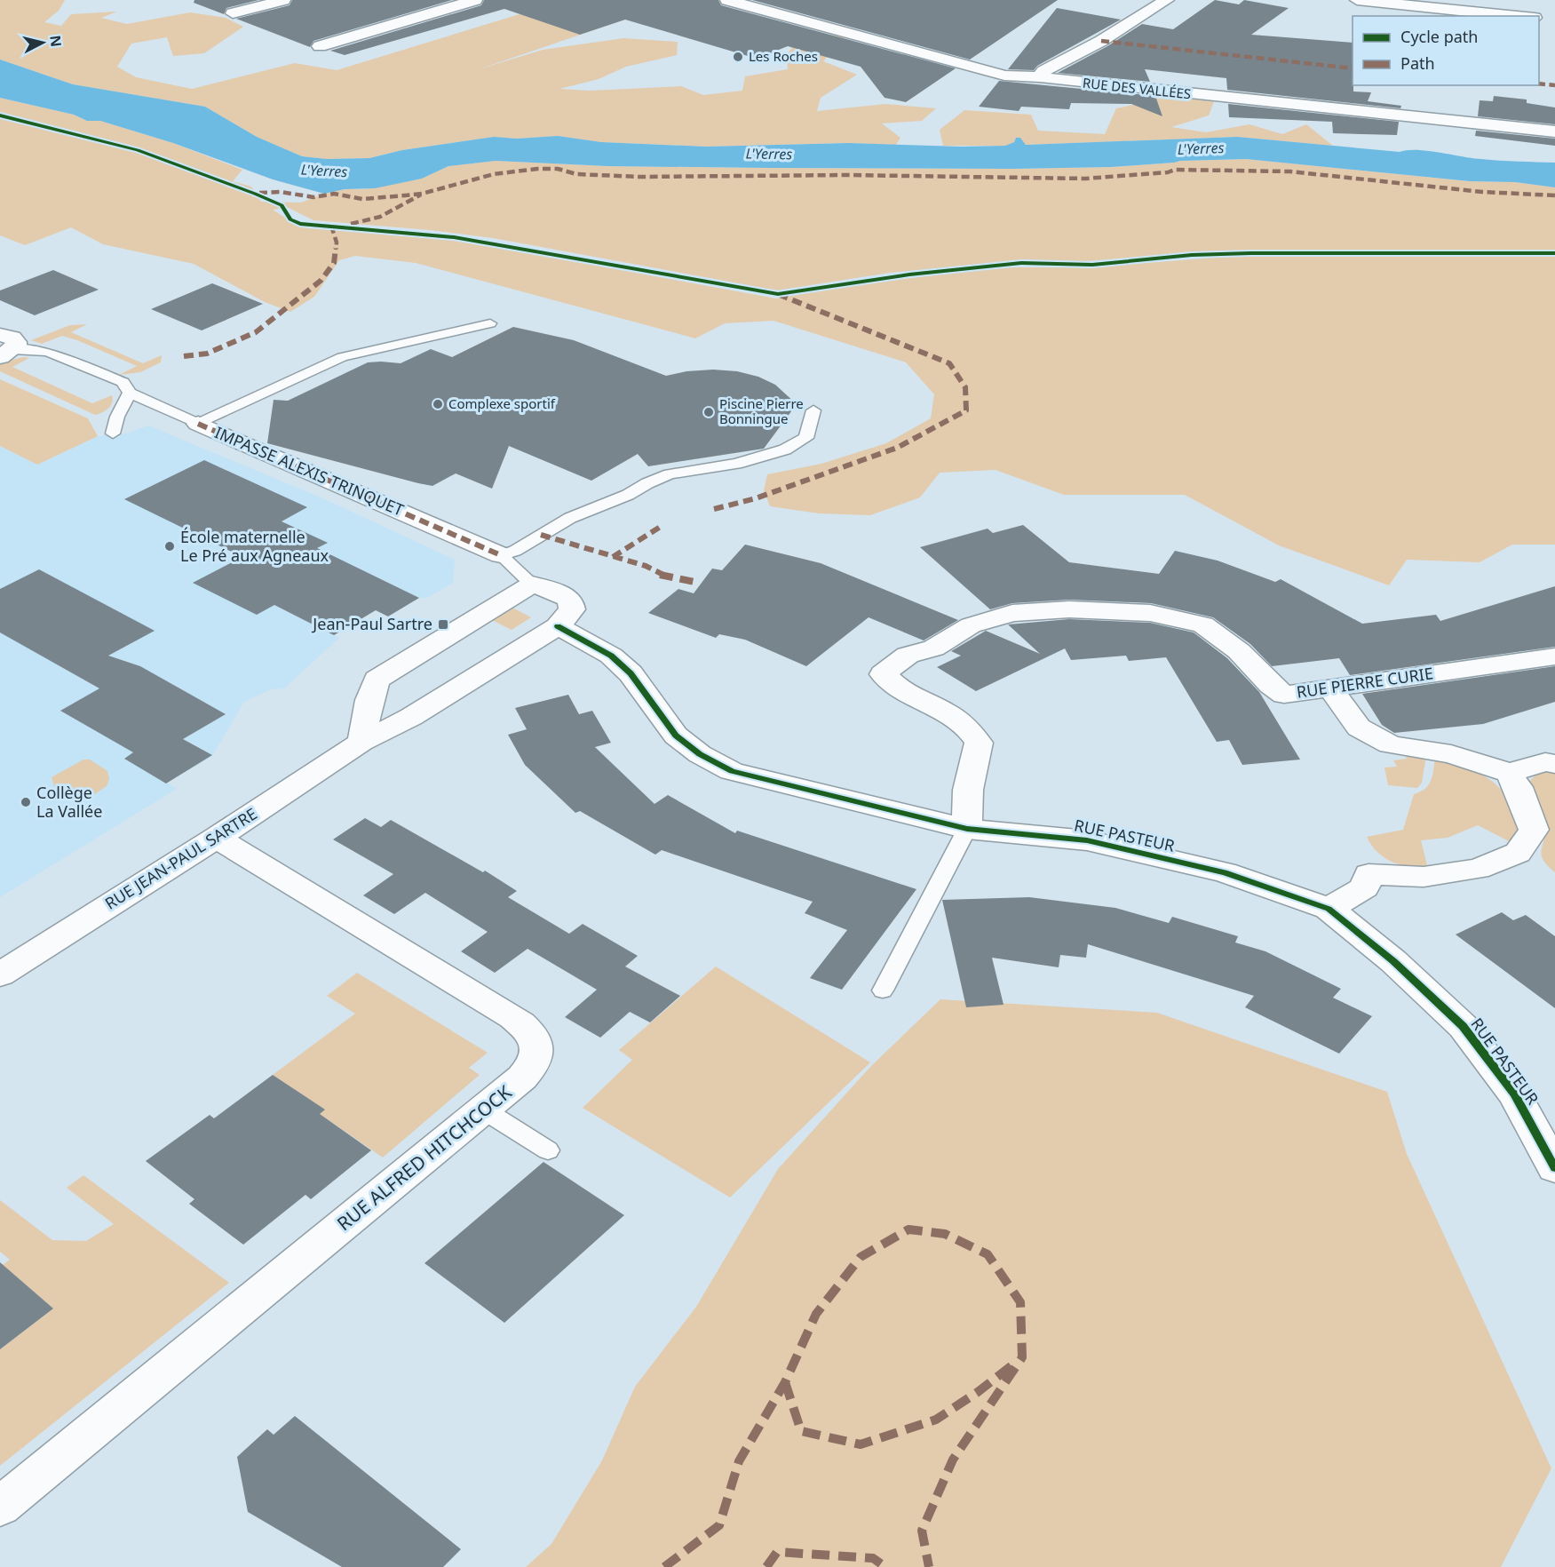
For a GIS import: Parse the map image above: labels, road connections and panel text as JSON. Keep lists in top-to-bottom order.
{
  "streets": {
    "street": [
      "RUE DES VALLÉES",
      "IMPASSE ALEXIS TRINQUET",
      "RUE PIERRE CURIE",
      "RUE PASTEUR",
      "RUE JEAN-PAUL SARTRE",
      "RUE ALFRED HITCHCOCK"
    ]
  },
  "crossings": [
    ["IMPASSE ALEXIS TRINQUET", "RUE JEAN-PAUL SARTRE"],
    ["RUE PIERRE CURIE", "RUE PASTEUR"],
    ["RUE PASTEUR", "RUE JEAN-PAUL SARTRE"],
    ["RUE JEAN-PAUL SARTRE", "RUE ALFRED HITCHCOCK"]
  ],
  "water": ["L'Yerres"],
  "places": {
    "other": [
      "Les Roches",
      "Complexe sportif",
      "Piscine Pierre Bonningue",
      "École maternelle Le Pré aux Agneaux",
      "Collège La Vallée"
    ],
    "transit": ["Jean-Paul Sartre"]
  },
  "legend": ["Cycle path", "Path"],
  "north": "right"
}
